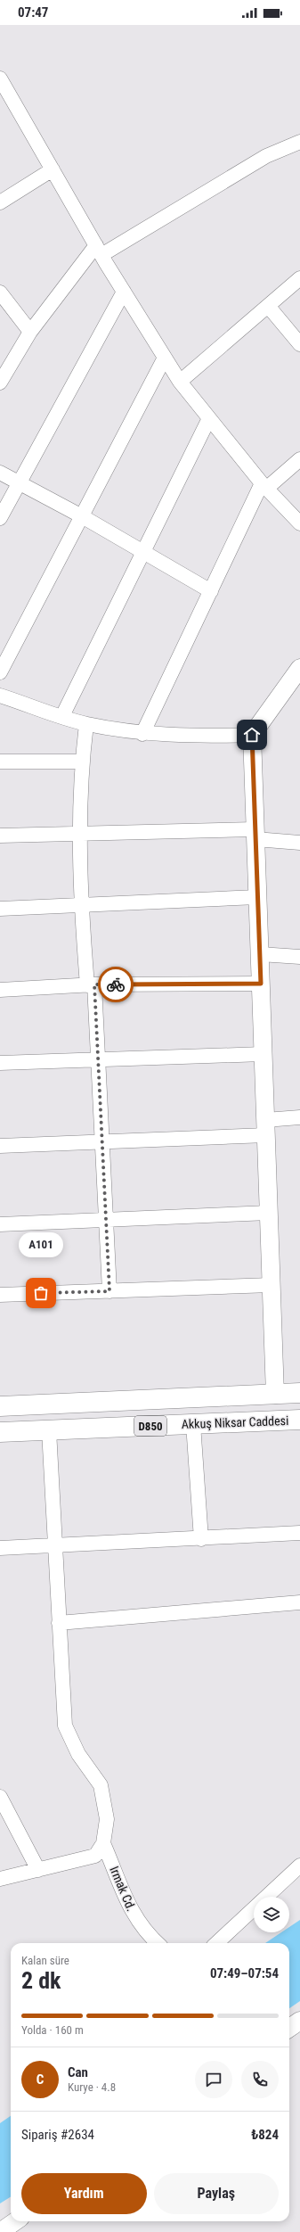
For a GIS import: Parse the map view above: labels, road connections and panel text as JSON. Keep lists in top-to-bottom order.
{
  "streets": {
    "main road": ["Akkuş Niksar Caddesi", "D850"],
    "street": ["Irmak Cd."]
  },
  "places": ["A101"],
  "page": {
    "status": "07:47",
    "bubble": "A101",
    "heading": ["2 dk", "Kalan süre", "07:49–07:54"],
    "panel": [
      "Can",
      "Kurye · 4.8",
      "Sipariş #2634",
      "₺824"
    ],
    "bar": "Yolda · 160 m",
    "round": "C",
    "buttons": ["Yardım", "Paylaş"]
  }
}
